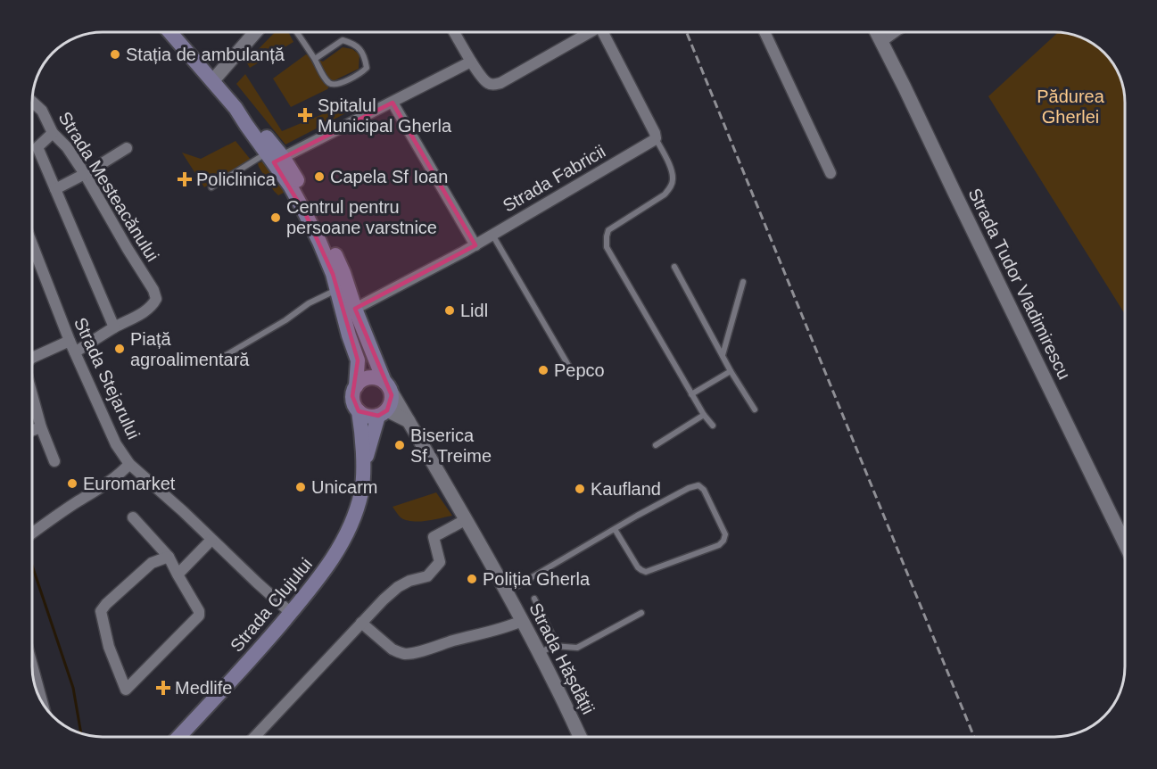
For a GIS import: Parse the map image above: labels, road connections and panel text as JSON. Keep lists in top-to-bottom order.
{
  "streets": {
    "main road": ["Strada Clujului"],
    "street": [
      "Strada Fabricii",
      "Strada Mesteacănului",
      "Strada Tudor Vladimirescu",
      "Strada Stejarului",
      "Strada Hășdății"
    ]
  },
  "crossings": [
    ["Strada Mesteacănului", "Strada Stejarului"],
    ["Strada Stejarului", "Strada Clujului"],
    ["Strada Clujului", "Strada Hășdății"]
  ],
  "parks": ["Pădurea Gherlei"],
  "places": {
    "other": [
      "Stația de ambulanță",
      "Capela Sf Ioan",
      "Centrul pentru persoane varstnice",
      "Lidl",
      "Piață agroalimentară",
      "Pepco",
      "Biserica Sf. Treime",
      "Euromarket",
      "Unicarm",
      "Kaufland",
      "Poliția Gherla"
    ],
    "health": ["Spitalul Municipal Gherla", "Policlinica", "Medlife"]
  }
}
